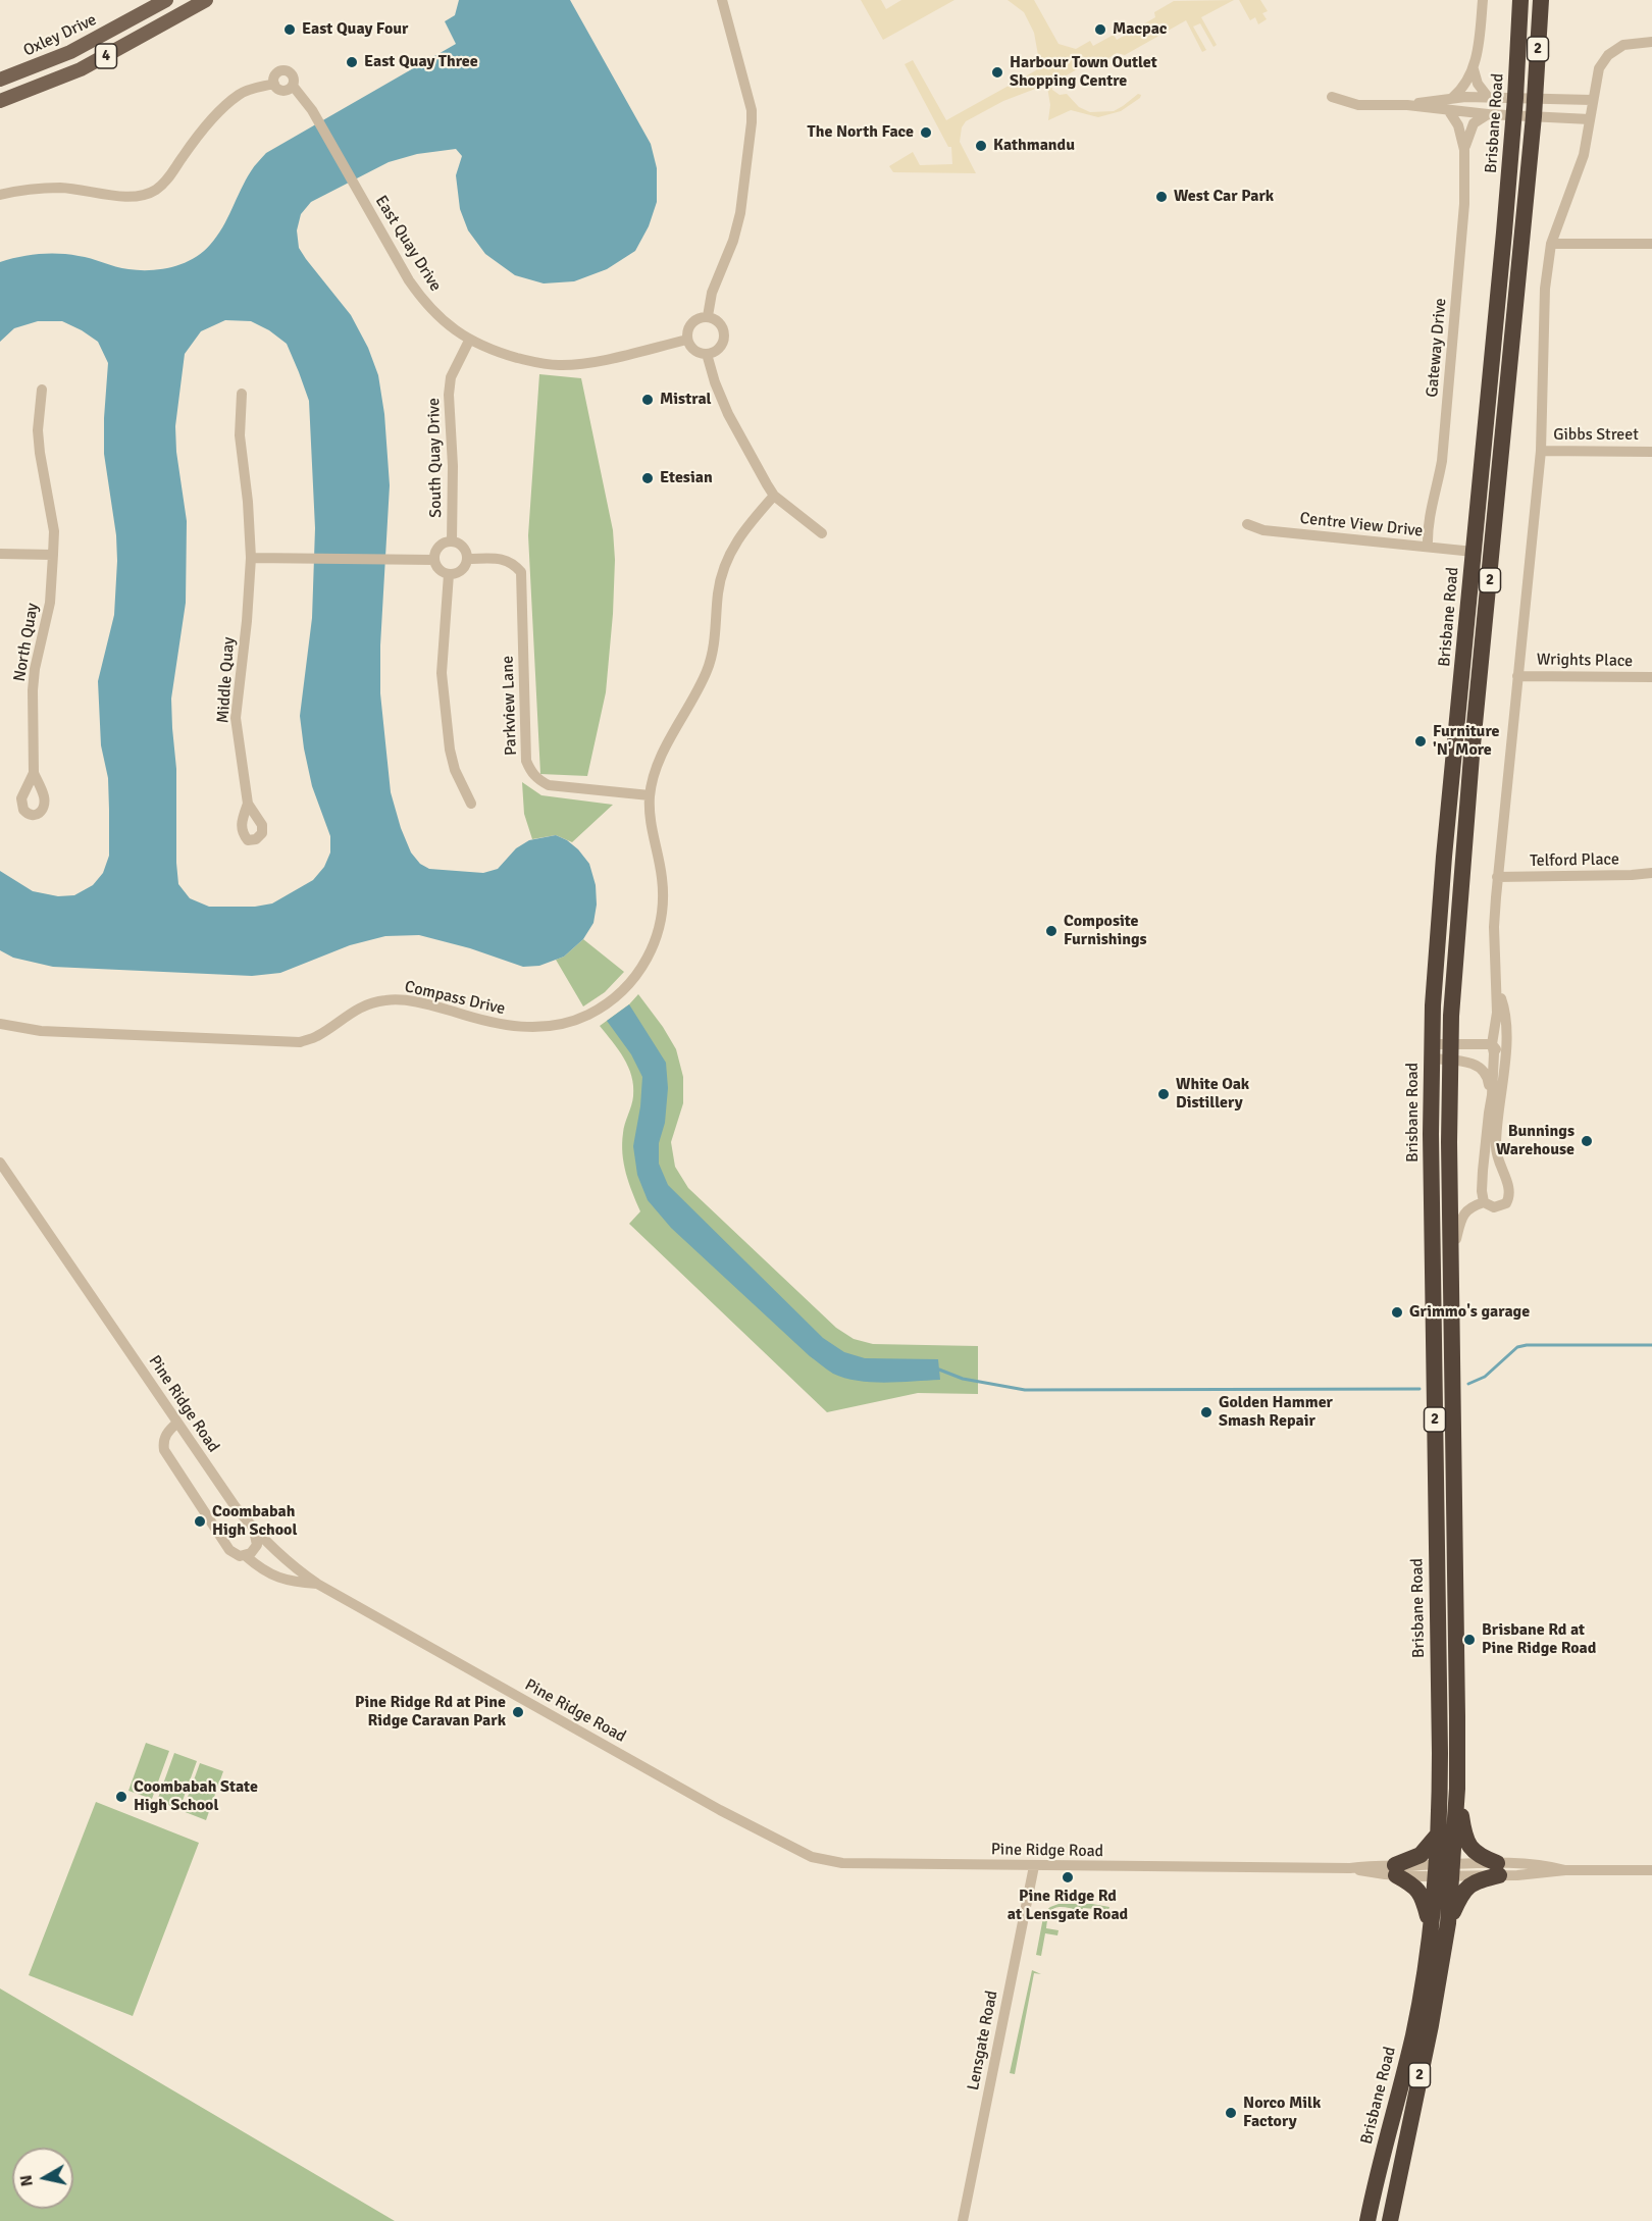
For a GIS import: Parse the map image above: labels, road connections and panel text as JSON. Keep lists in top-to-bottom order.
{
  "streets": {
    "highway": ["2", "Brisbane Road"],
    "main road": ["Oxley Drive", "4"],
    "street": [
      "East Quay Drive",
      "Gateway Drive",
      "Gibbs Street",
      "South Quay Drive",
      "Centre View Drive",
      "North Quay",
      "Wrights Place",
      "Middle Quay",
      "Parkview Lane",
      "Telford Place",
      "Compass Drive",
      "Pine Ridge Road",
      "Lensgate Road"
    ]
  },
  "crossings": [
    ["Brisbane Road", "Centre View Drive"],
    ["Brisbane Road", "Pine Ridge Road"],
    ["East Quay Drive", "South Quay Drive"],
    ["Gateway Drive", "Centre View Drive"],
    ["South Quay Drive", "Parkview Lane"],
    ["Parkview Lane", "Compass Drive"],
    ["Pine Ridge Road", "Lensgate Road"]
  ],
  "places": [
    "East Quay Four",
    "Macpac",
    "East Quay Three",
    "Harbour Town Outlet Shopping Centre",
    "The North Face",
    "Kathmandu",
    "West Car Park",
    "Mistral",
    "Etesian",
    "Furniture 'N' More",
    "Composite Furnishings",
    "White Oak Distillery",
    "Bunnings Warehouse",
    "Grimmo's garage",
    "Golden Hammer Smash Repair",
    "Coombabah High School",
    "Brisbane Rd at Pine Ridge Road",
    "Pine Ridge Rd at Pine Ridge Caravan Park",
    "Coombabah State High School",
    "Pine Ridge Rd at Lensgate Road",
    "Norco Milk Factory"
  ],
  "north": "left"
}
